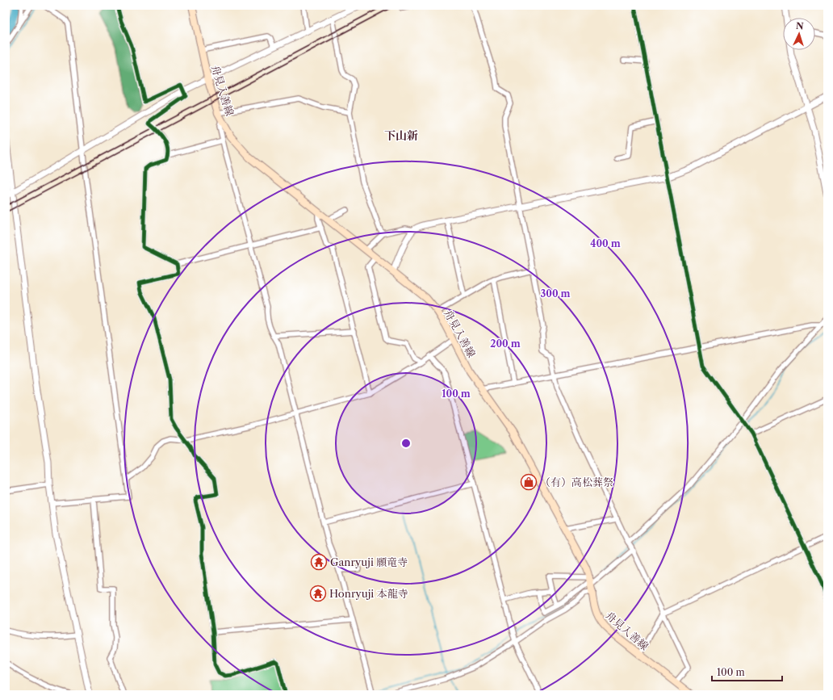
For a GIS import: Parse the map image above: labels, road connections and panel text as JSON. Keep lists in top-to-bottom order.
{
  "streets": {
    "main road": ["舟見入善線"]
  },
  "districts": ["下山新"],
  "places": {
    "shop": ["（有）高松葬祭"],
    "temple": ["Ganryuji 願竜寺", "Honryuji 本龍寺"]
  },
  "scale_bar": "100 m",
  "north": "top",
  "rings": [
    "400 m",
    "300 m",
    "200 m",
    "100 m"
  ]
}
